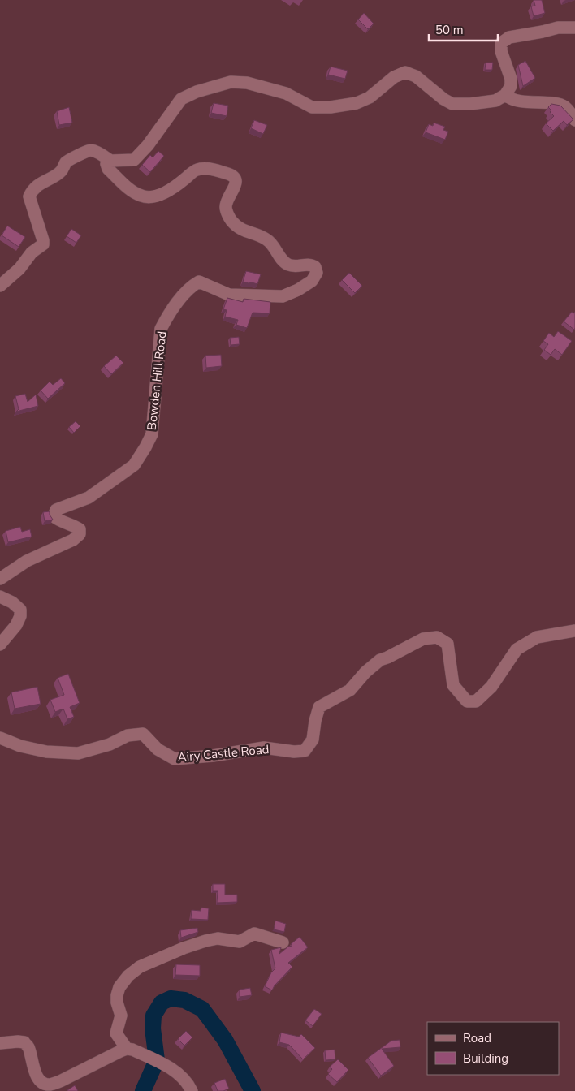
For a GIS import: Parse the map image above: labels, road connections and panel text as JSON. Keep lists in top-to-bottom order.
{
  "streets": {
    "street": ["Bowden Hill Road", "Airy Castle Road"]
  },
  "legend": ["Road", "Building"],
  "scale_bar": "50 m"
}
